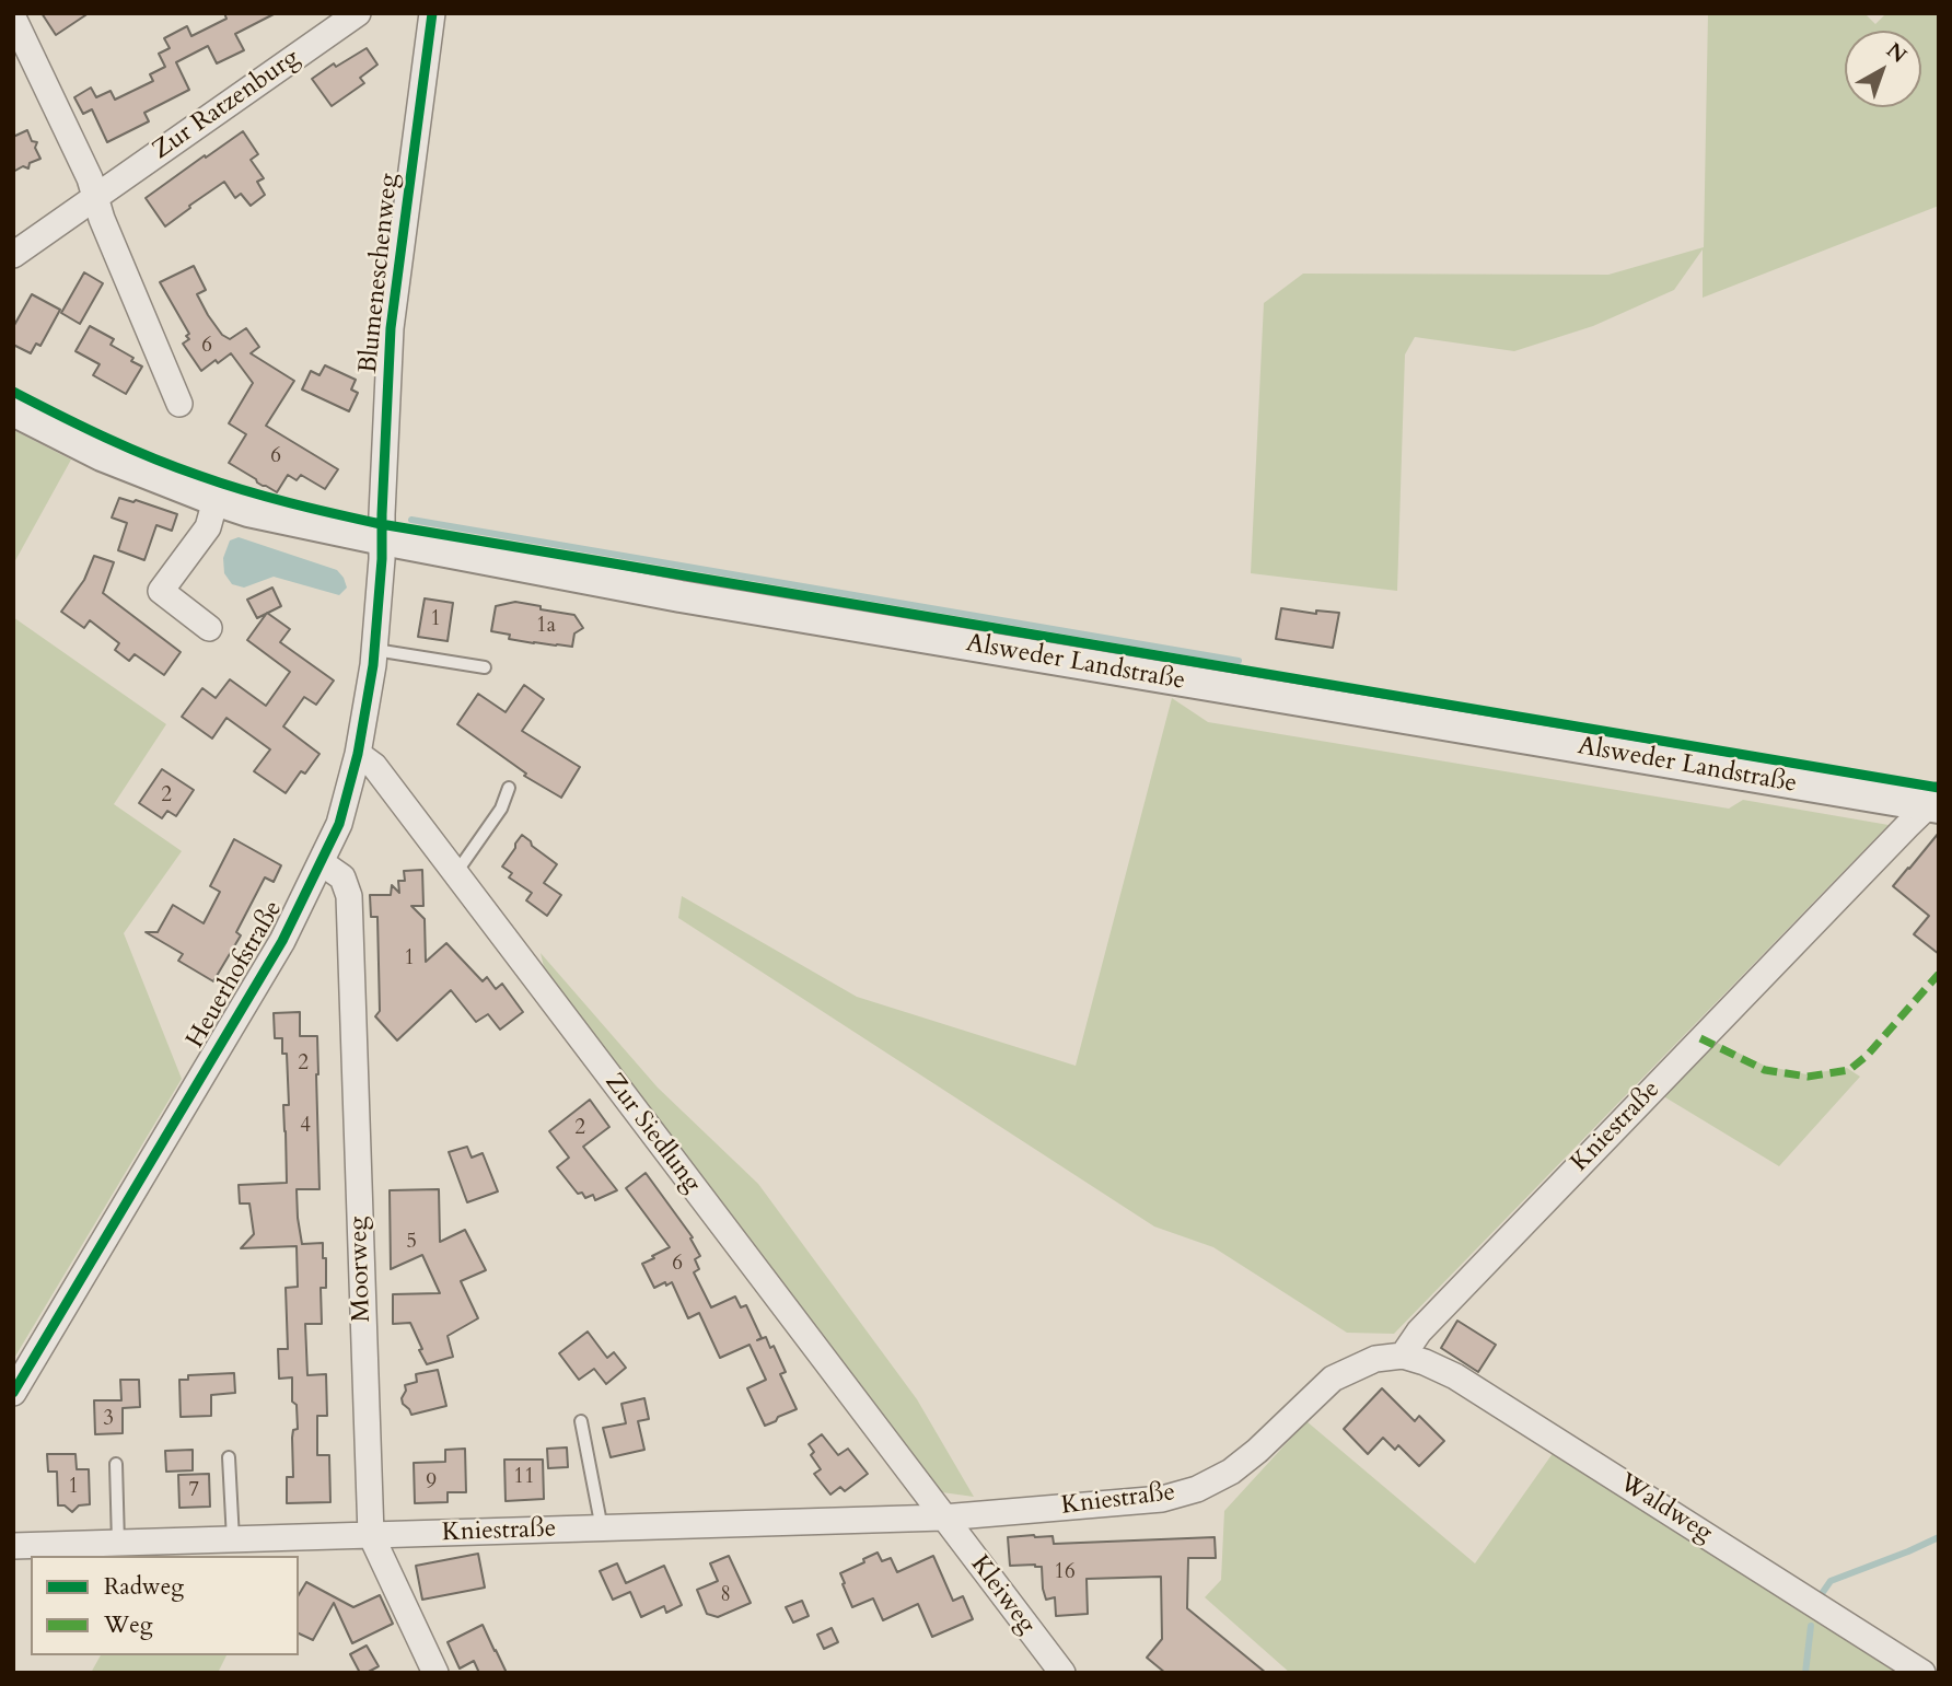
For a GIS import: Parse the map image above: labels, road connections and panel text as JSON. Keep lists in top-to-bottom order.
{
  "streets": {
    "street": [
      "Zur Ratzenburg",
      "Blumeneschenweg",
      "Alsweder Landstraße",
      "Heuerhofstraße",
      "Kniestraße",
      "Zur Siedlung",
      "Moorweg",
      "Waldweg",
      "Kleiweg"
    ]
  },
  "crossings": [
    ["Blumeneschenweg", "Alsweder Landstraße"],
    ["Blumeneschenweg", "Heuerhofstraße"],
    ["Alsweder Landstraße", "Heuerhofstraße"],
    ["Alsweder Landstraße", "Kniestraße"],
    ["Heuerhofstraße", "Zur Siedlung"],
    ["Heuerhofstraße", "Moorweg"],
    ["Kniestraße", "Zur Siedlung"],
    ["Kniestraße", "Moorweg"],
    ["Kniestraße", "Waldweg"],
    ["Kniestraße", "Kleiweg"],
    ["Zur Siedlung", "Kleiweg"]
  ],
  "house_numbers": [
    "6",
    "6",
    "1",
    "1a",
    "2",
    "1",
    "2",
    "4",
    "2",
    "5",
    "6",
    "3",
    "11",
    "9",
    "1",
    "7",
    "16",
    "8"
  ],
  "legend": ["Radweg", "Weg"],
  "north": "top right"
}
